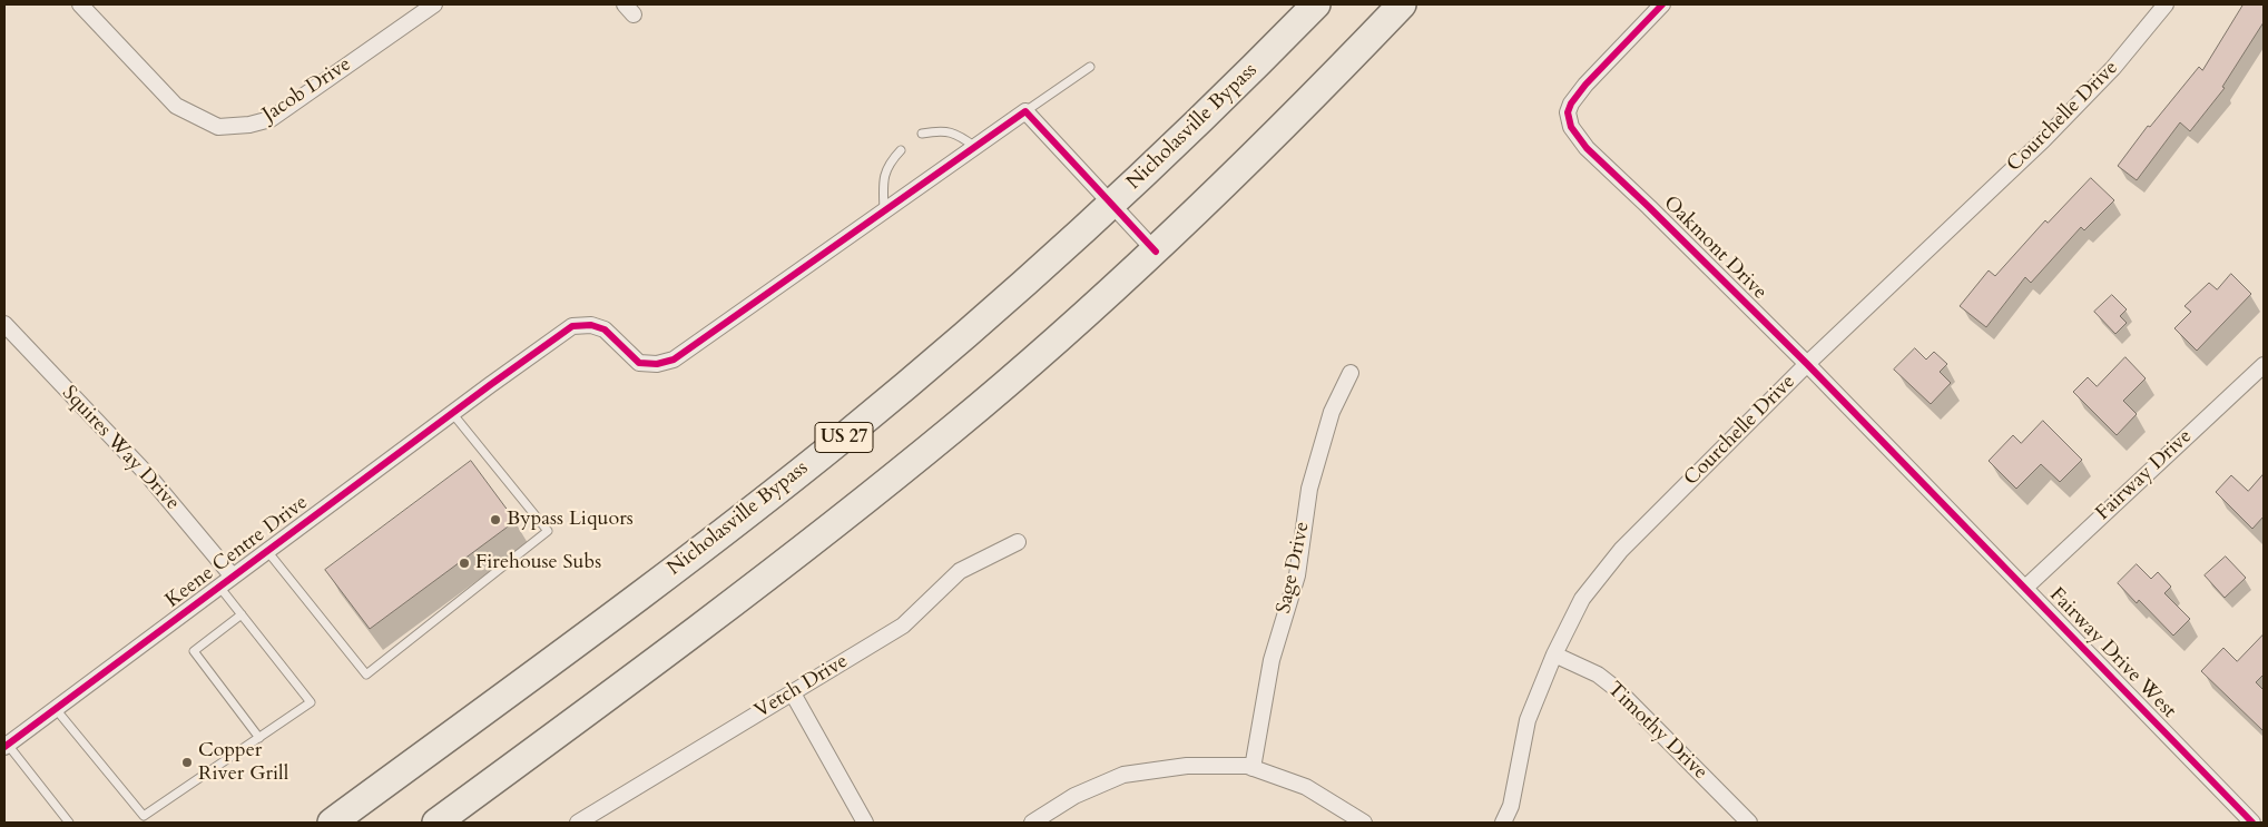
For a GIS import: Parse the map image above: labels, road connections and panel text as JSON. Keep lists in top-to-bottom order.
{
  "streets": {
    "highway": ["Nicholasville Bypass", "US 27"],
    "street": [
      "Jacob Drive",
      "Courchelle Drive",
      "Oakmont Drive",
      "Squires Way Drive",
      "Fairway Drive",
      "Keene Centre Drive",
      "Sage Drive",
      "Fairway Drive West",
      "Vetch Drive",
      "Timothy Drive"
    ]
  },
  "crossings": [
    ["Courchelle Drive", "Oakmont Drive"],
    ["Courchelle Drive", "Timothy Drive"],
    ["Oakmont Drive", "Fairway Drive West"],
    ["Squires Way Drive", "Keene Centre Drive"],
    ["Fairway Drive", "Fairway Drive West"]
  ],
  "places": ["Bypass Liquors", "Firehouse Subs", "Copper River Grill"]
}
